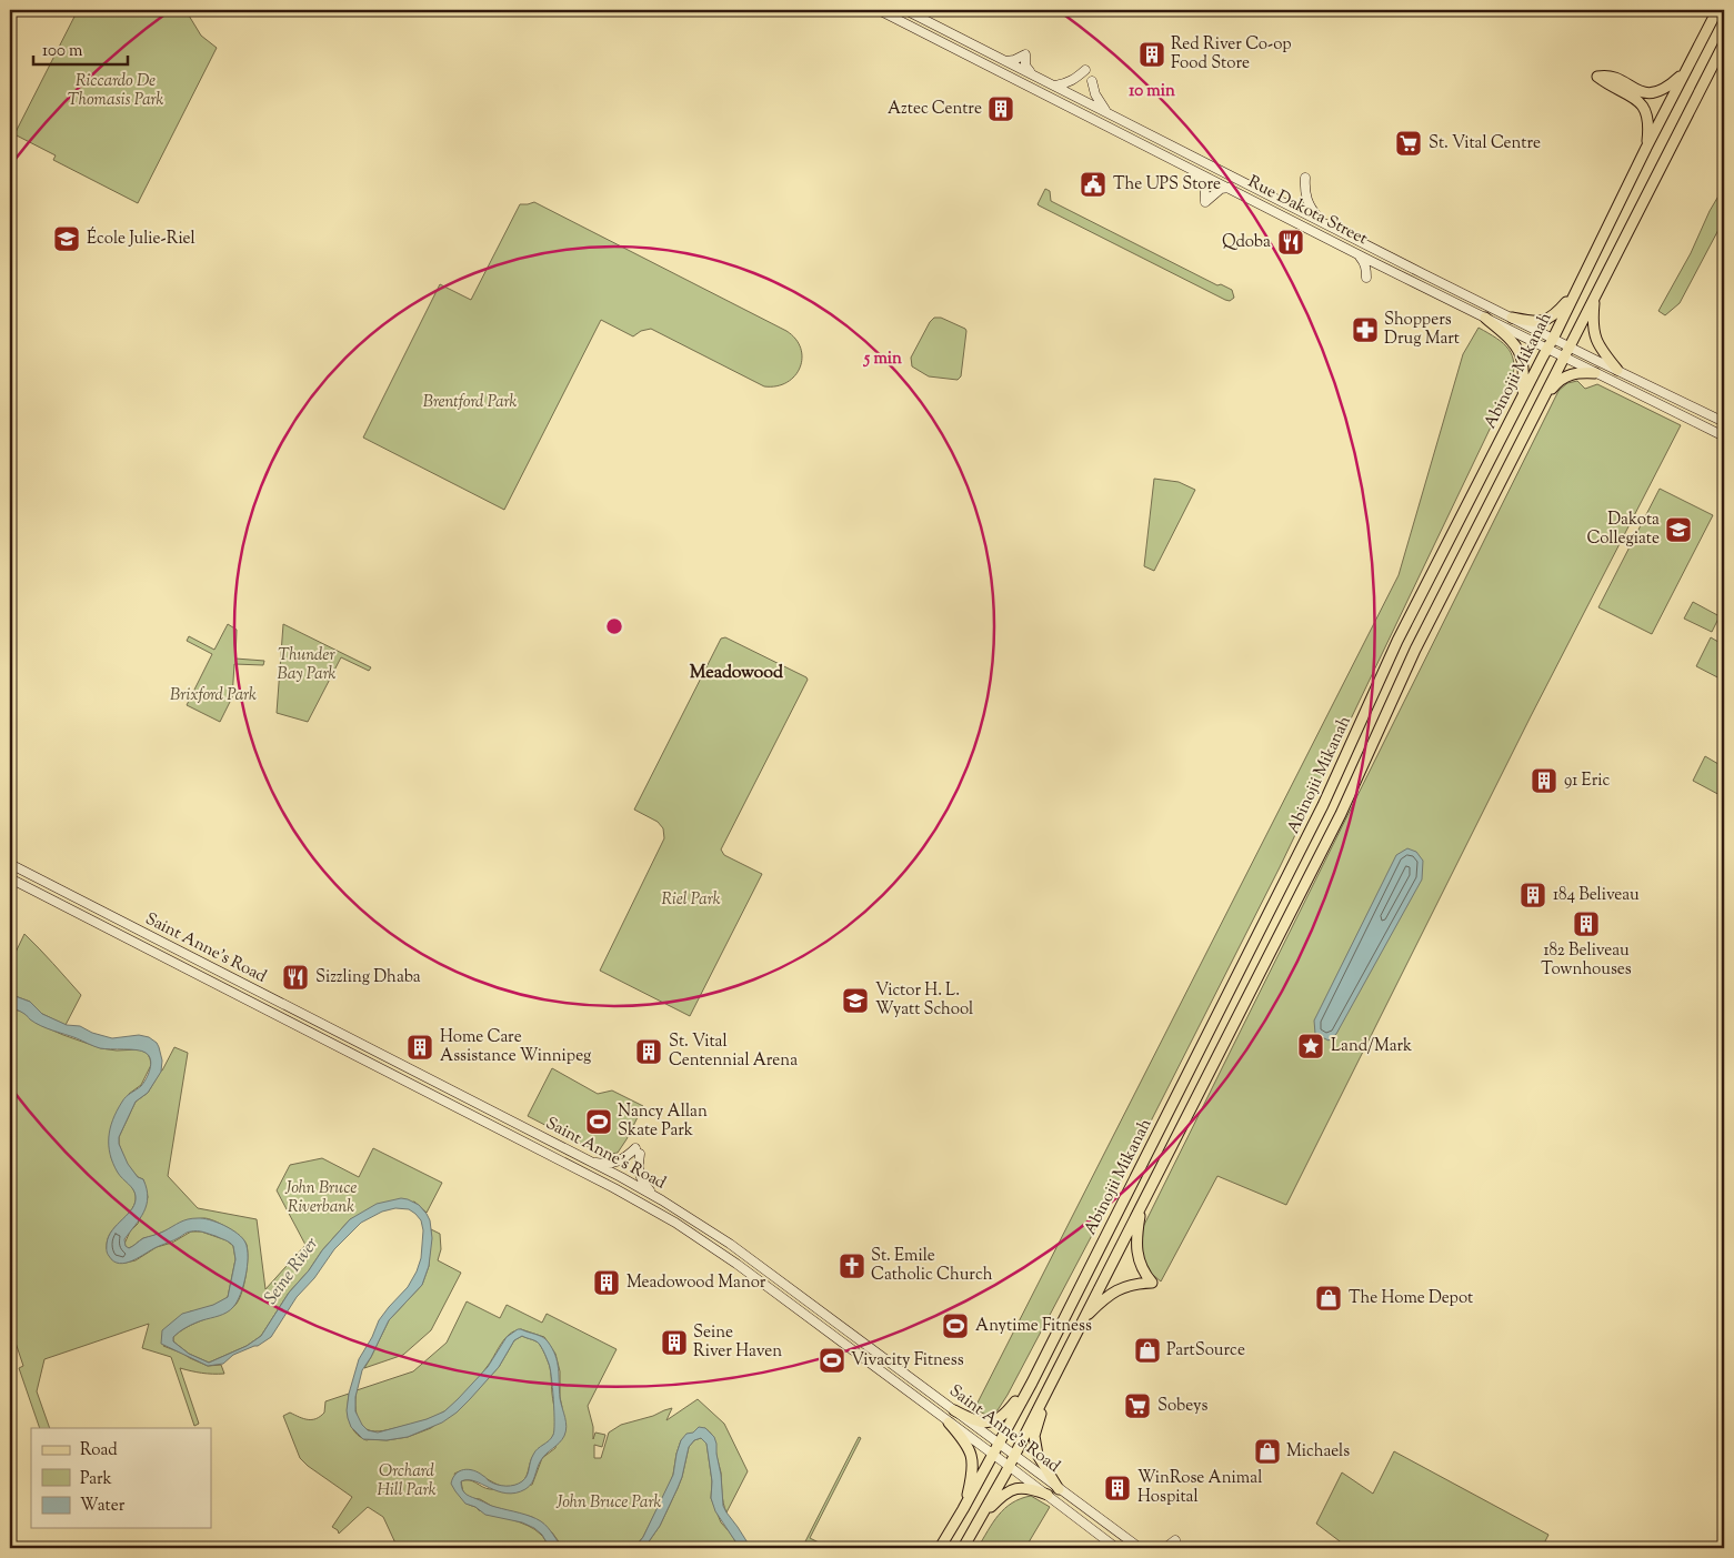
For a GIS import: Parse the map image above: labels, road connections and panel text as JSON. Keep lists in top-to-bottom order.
{
  "streets": {
    "main road": ["Rue Dakota Street", "Abinojii Mikanah", "Saint Anne's Road"]
  },
  "crossings": [
    ["Rue Dakota Street", "Abinojii Mikanah"],
    ["Abinojii Mikanah", "Saint Anne's Road"]
  ],
  "districts": ["Meadowood"],
  "water": ["Seine River"],
  "parks": [
    "Riccardo De Thomasis Park",
    "Brentford Park",
    "Thunder Bay Park",
    "Brixford Park",
    "Riel Park",
    "John Bruce Riverbank",
    "Orchard Hill Park",
    "John Bruce Park"
  ],
  "places": {
    "building": [
      "Red River Co-op Food Store",
      "Aztec Centre",
      "91 Eric",
      "184 Beliveau",
      "182 Beliveau Townhouses",
      "Home Care Assistance Winnipeg",
      "St. Vital Centennial Arena",
      "Meadowood Manor",
      "Seine River Haven",
      "WinRose Animal Hospital"
    ],
    "supermarket": ["St. Vital Centre", "Sobeys"],
    "public building": ["The UPS Store"],
    "school or university": ["École Julie-Riel", "Dakota Collegiate", "Victor H. L. Wyatt School"],
    "restaurant": ["Qdoba", "Sizzling Dhaba"],
    "pharmacy": ["Shoppers Drug Mart"],
    "place": ["Land/Mark"],
    "sports": ["Nancy Allan Skate Park", "Anytime Fitness", "Vivacity Fitness"],
    "church": ["St. Emile Catholic Church"],
    "shop": ["The Home Depot", "PartSource", "Michaels"]
  },
  "legend": ["Road", "Park", "Water"],
  "scale_bar": "100 m",
  "rings": ["10 min", "5 min"]
}
